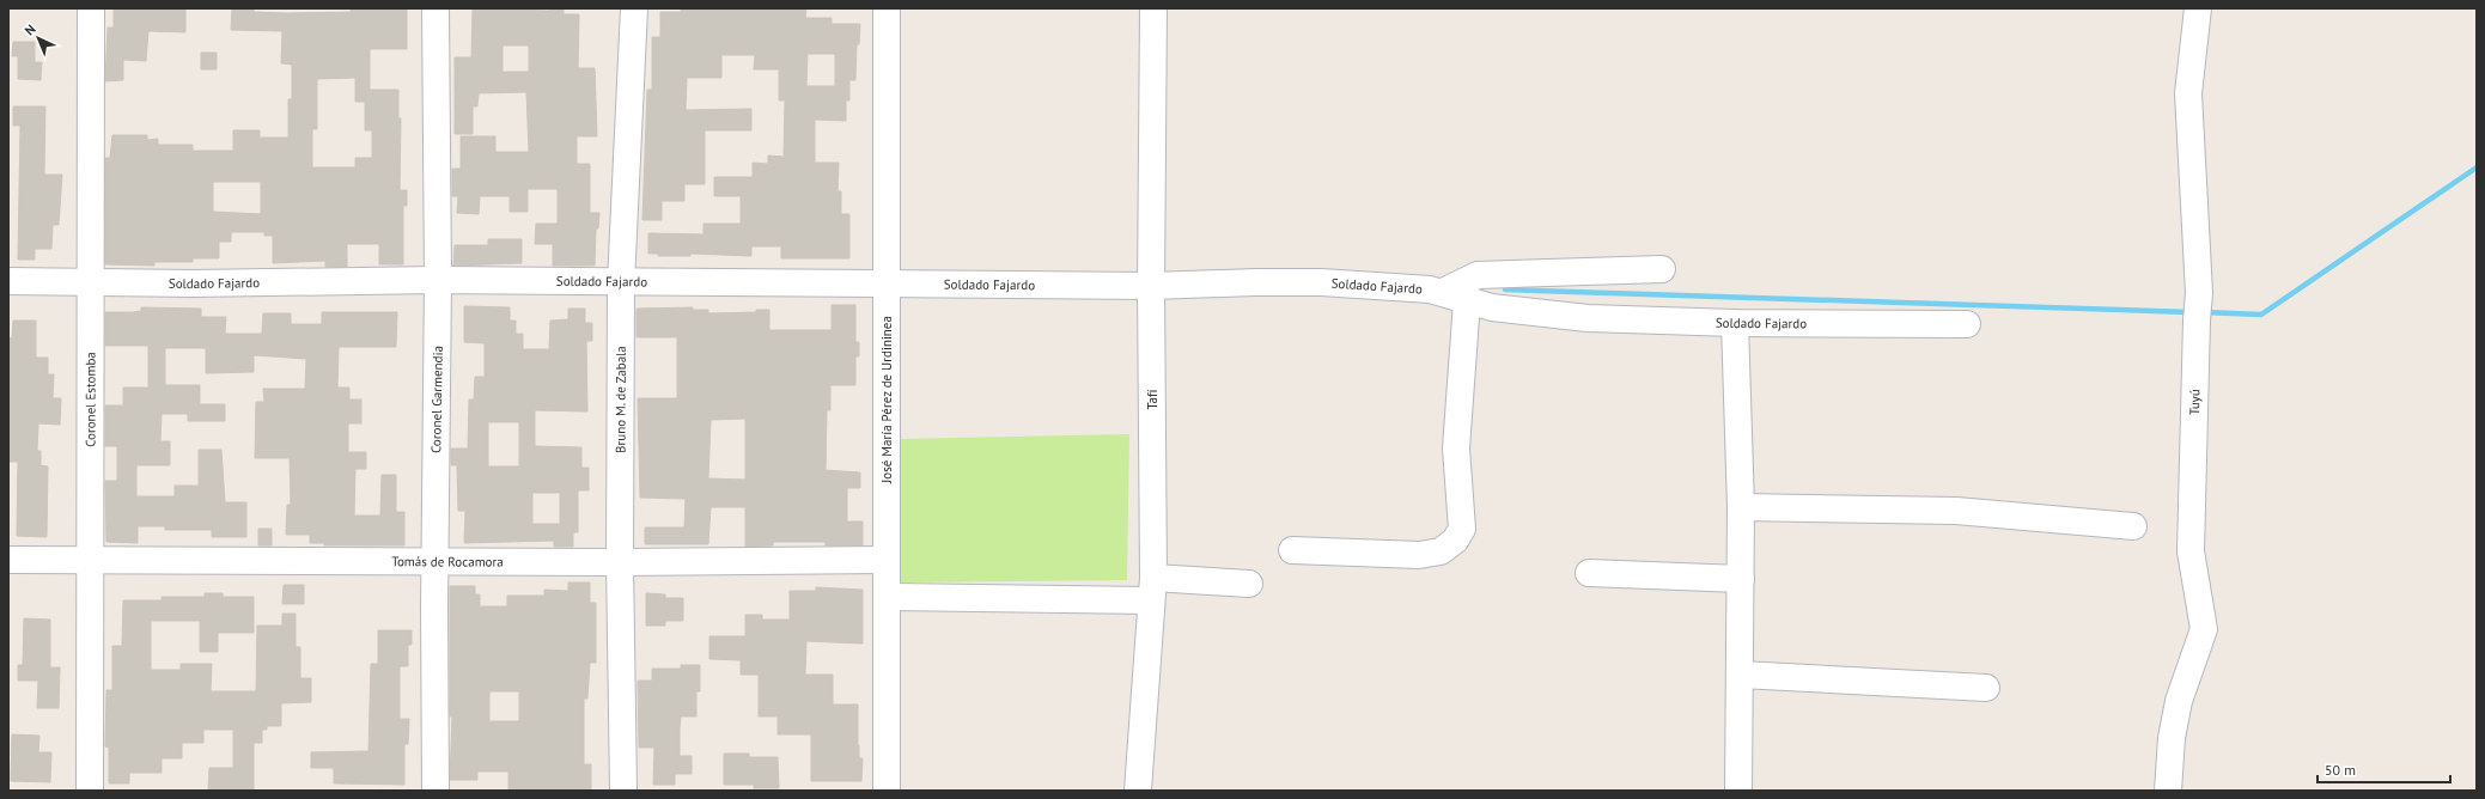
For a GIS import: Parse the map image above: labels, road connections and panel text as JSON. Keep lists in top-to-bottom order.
{
  "streets": {
    "street": [
      "Soldado Fajardo",
      "Coronel Estomba",
      "Coronel Garmendia",
      "Bruno M. de Zabala",
      "José María Pérez de Urdininea",
      "Tafí",
      "Tuyú",
      "Tomás de Rocamora"
    ]
  },
  "crossings": [
    ["Soldado Fajardo", "Coronel Estomba"],
    ["Soldado Fajardo", "Coronel Garmendia"],
    ["Soldado Fajardo", "Bruno M. de Zabala"],
    ["Soldado Fajardo", "José María Pérez de Urdininea"],
    ["Soldado Fajardo", "Tafí"],
    ["Coronel Estomba", "Tomás de Rocamora"],
    ["Coronel Garmendia", "Tomás de Rocamora"],
    ["Bruno M. de Zabala", "Tomás de Rocamora"],
    ["José María Pérez de Urdininea", "Tomás de Rocamora"]
  ],
  "scale_bar": "50 m",
  "north": "top left"
}
